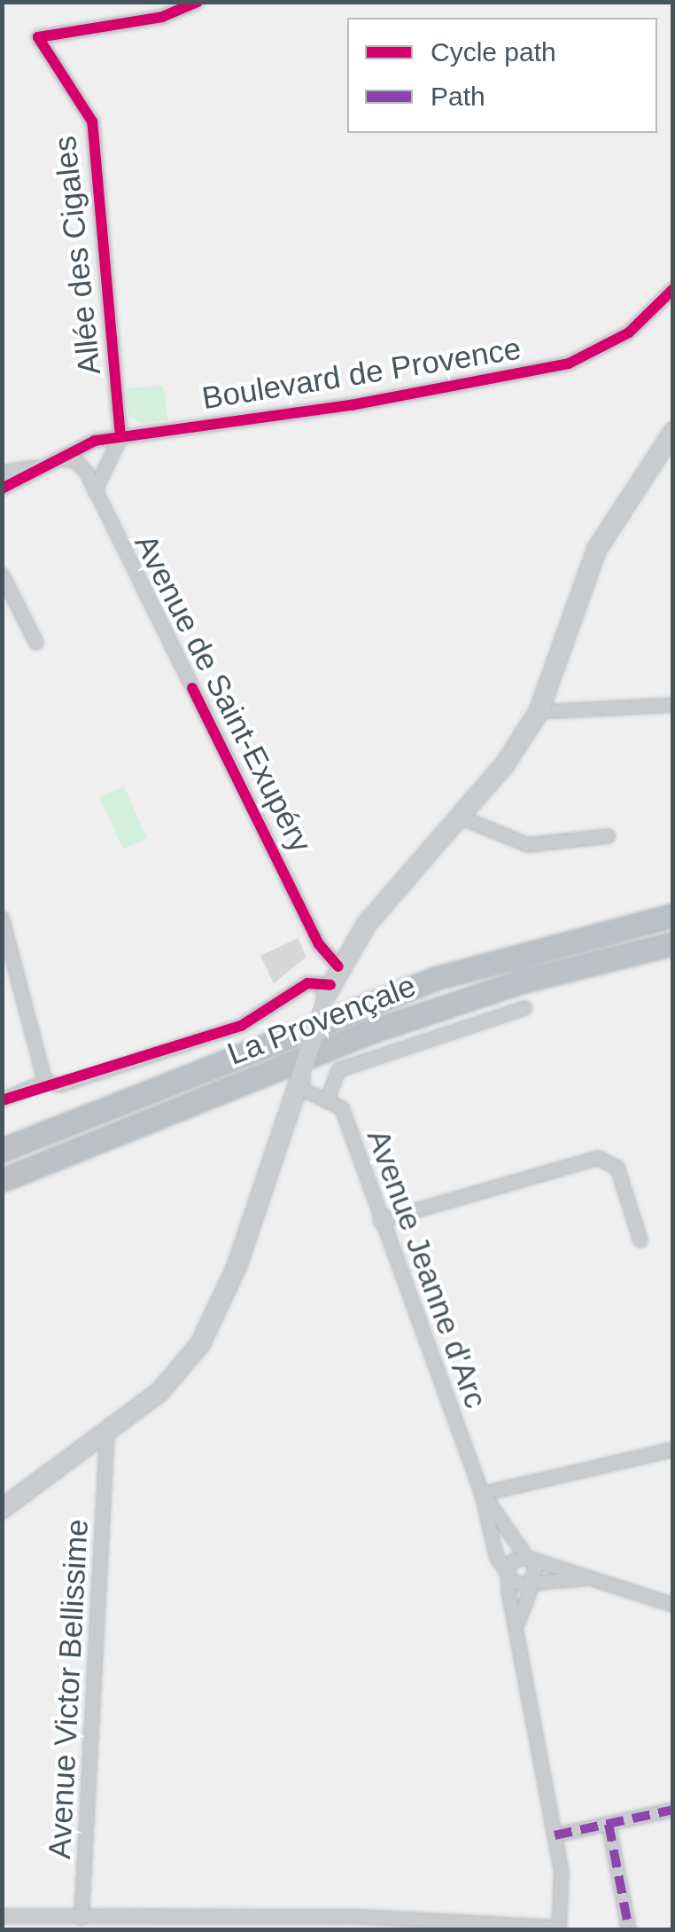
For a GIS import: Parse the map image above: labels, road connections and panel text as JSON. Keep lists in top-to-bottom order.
{
  "streets": {
    "highway": ["La Provençale"],
    "street": [
      "Allée des Cigales",
      "Boulevard de Provence",
      "Avenue de Saint-Exupéry",
      "Avenue Jeanne d'Arc",
      "Avenue Victor Bellissime"
    ]
  },
  "crossings": [
    ["Allée des Cigales", "Boulevard de Provence"],
    ["Boulevard de Provence", "Avenue de Saint-Exupéry"]
  ],
  "legend": ["Cycle path", "Path"]
}
